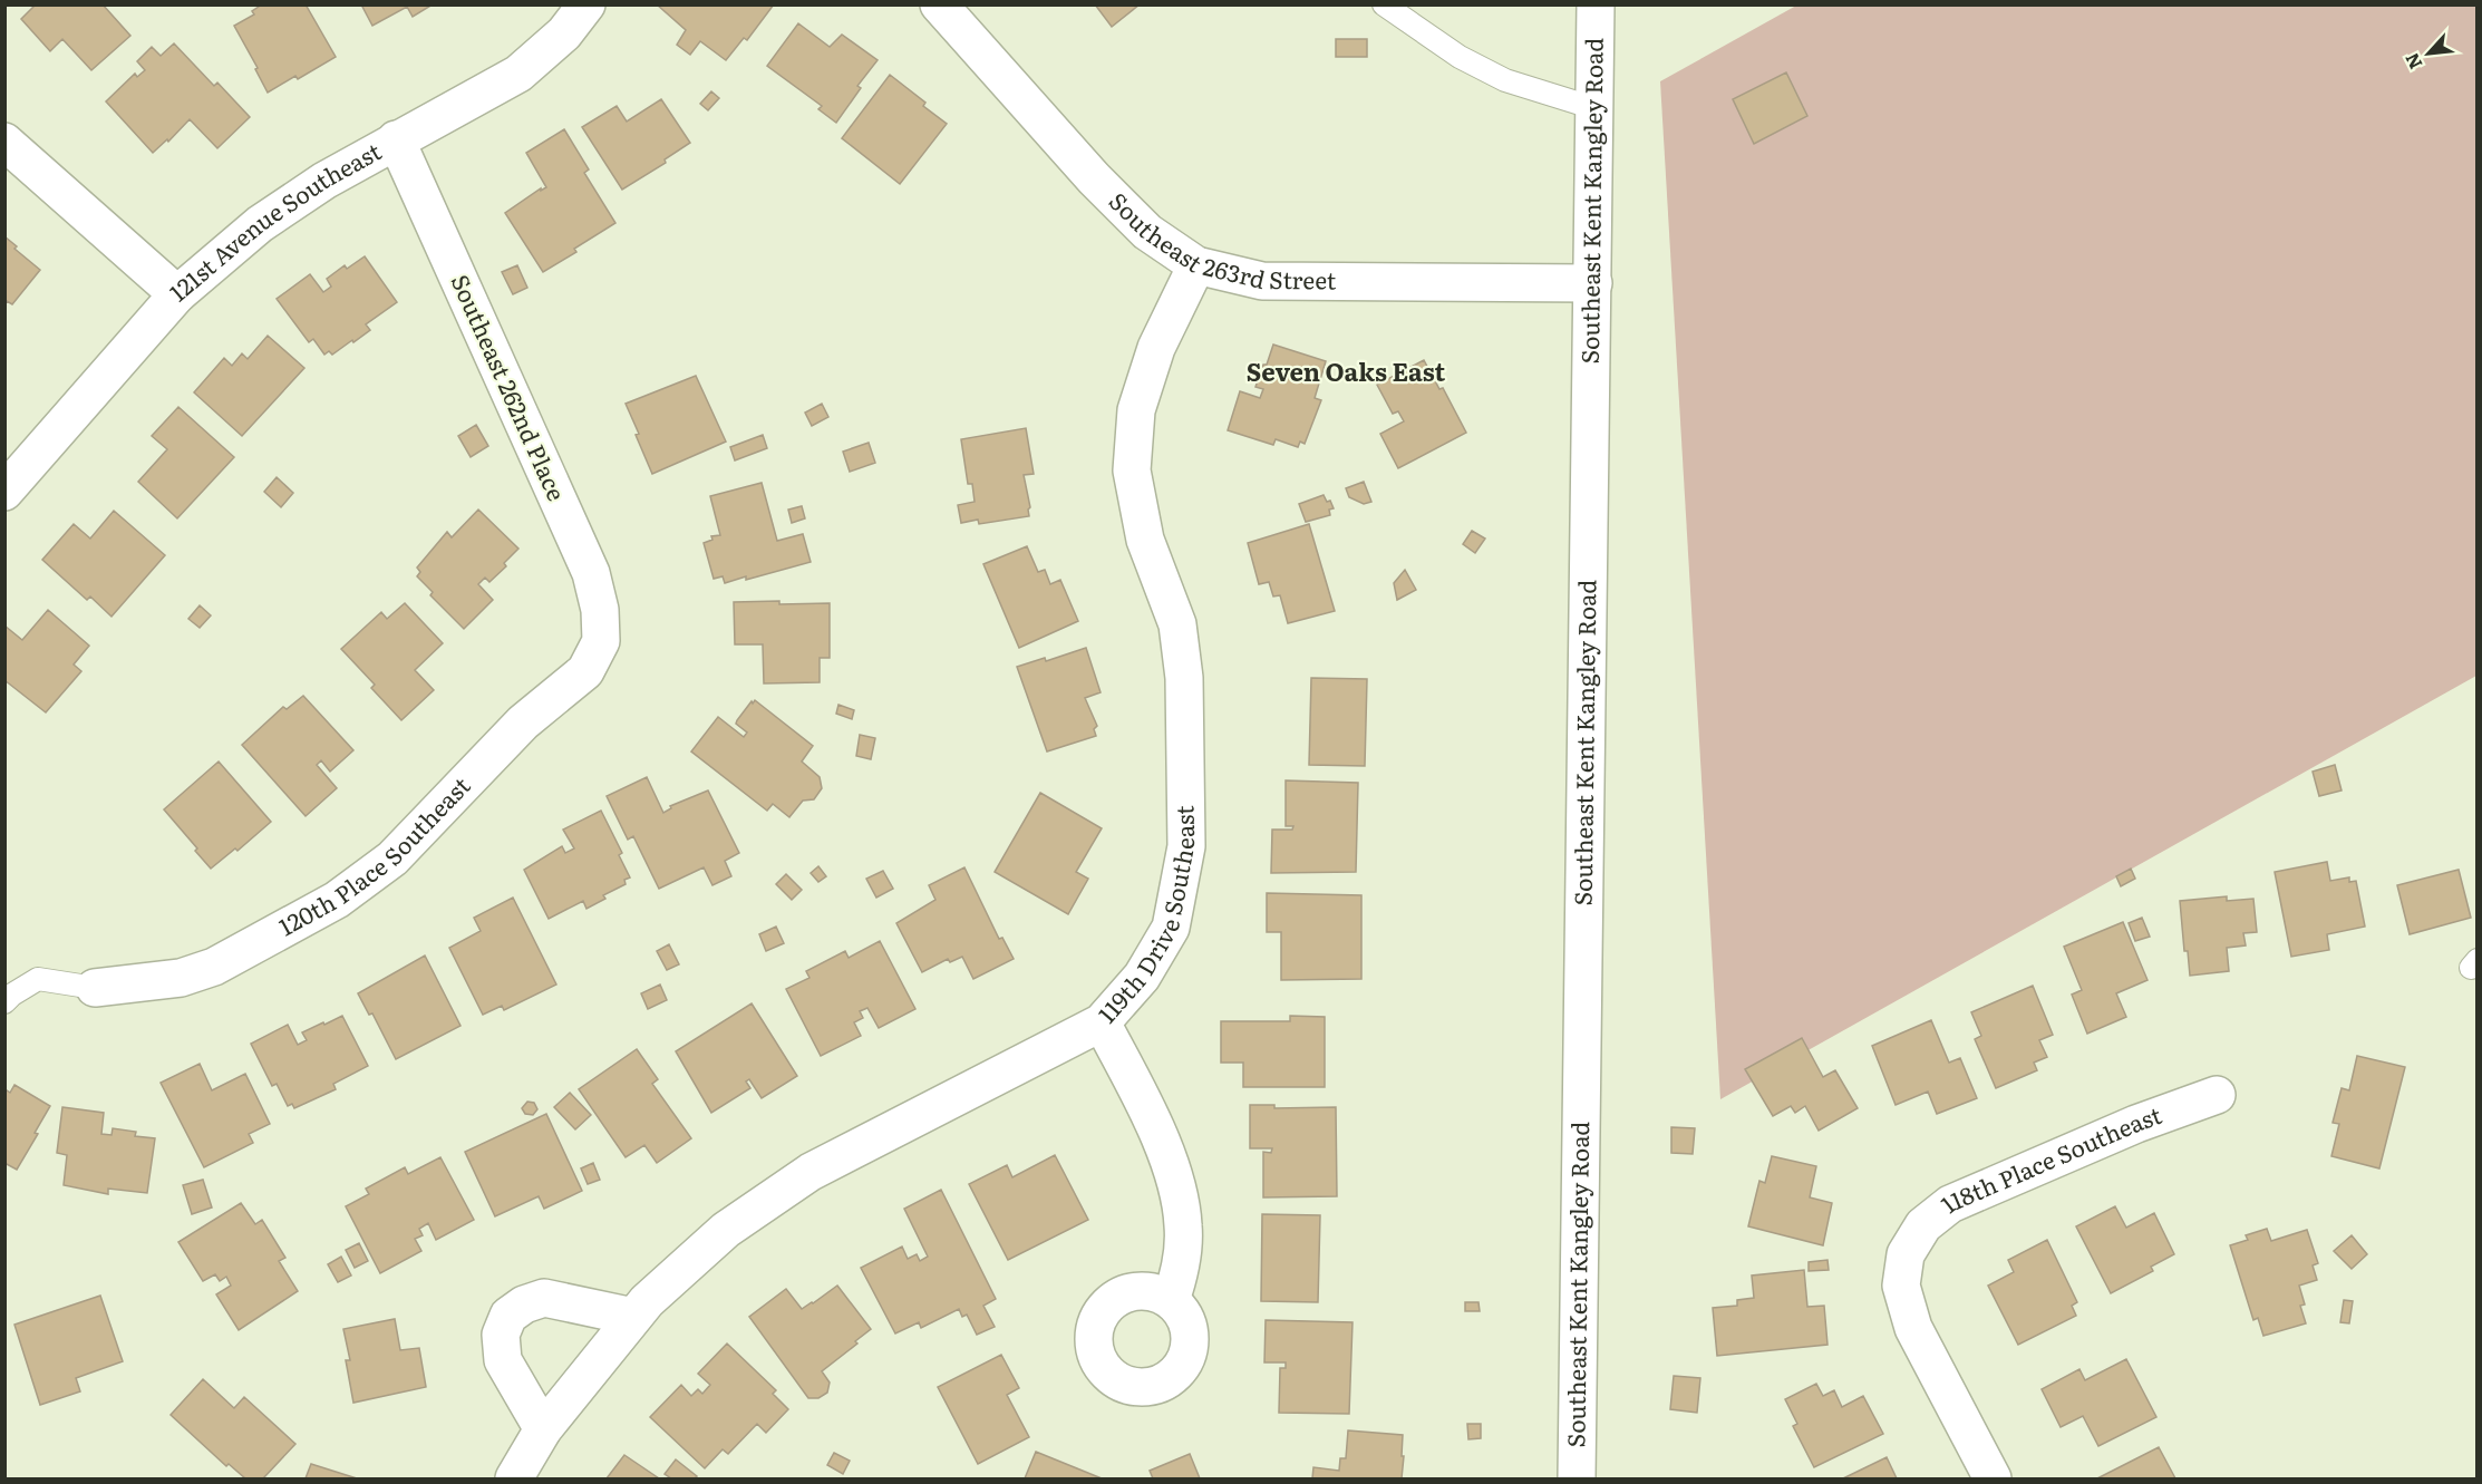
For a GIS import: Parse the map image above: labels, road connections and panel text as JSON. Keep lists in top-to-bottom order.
{
  "streets": {
    "street": [
      "Southeast Kent Kangley Road",
      "121st Avenue Southeast",
      "Southeast 263rd Street",
      "Southeast 262nd Place",
      "120th Place Southeast",
      "119th Drive Southeast",
      "118th Place Southeast"
    ]
  },
  "crossings": [
    ["Southeast Kent Kangley Road", "Southeast 263rd Street"],
    ["121st Avenue Southeast", "Southeast 262nd Place"],
    ["Southeast 263rd Street", "119th Drive Southeast"],
    ["Southeast 262nd Place", "120th Place Southeast"]
  ],
  "districts": ["Seven Oaks East"],
  "north": "bottom left"
}
